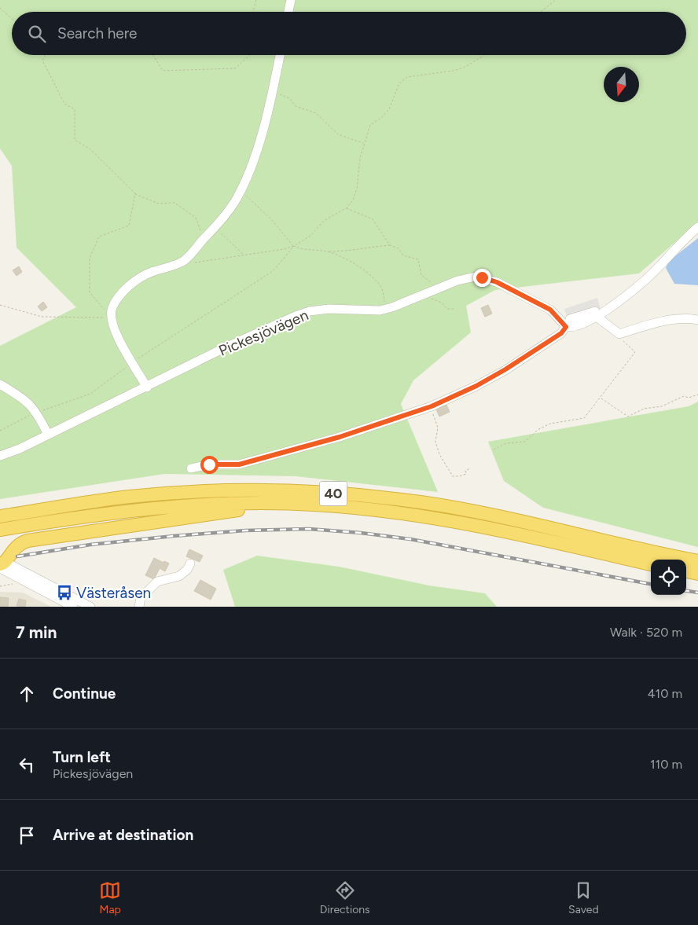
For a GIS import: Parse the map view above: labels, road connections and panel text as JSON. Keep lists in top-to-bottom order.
{
  "streets": {
    "highway": ["40"],
    "street": ["Pickesjövägen"]
  },
  "places": {
    "bus stop": ["Västeråsen"]
  },
  "north": "bottom",
  "page": {
    "search": "Search here",
    "heading": ["7 min", "Walk · 520 m"],
    "list": [
      ["Continue", "410 m"],
      ["Turn left", "Pickesjövägen", "110 m"],
      "Arrive at destination"
    ],
    "nav": ["Map", "Directions", "Saved"]
  }
}
